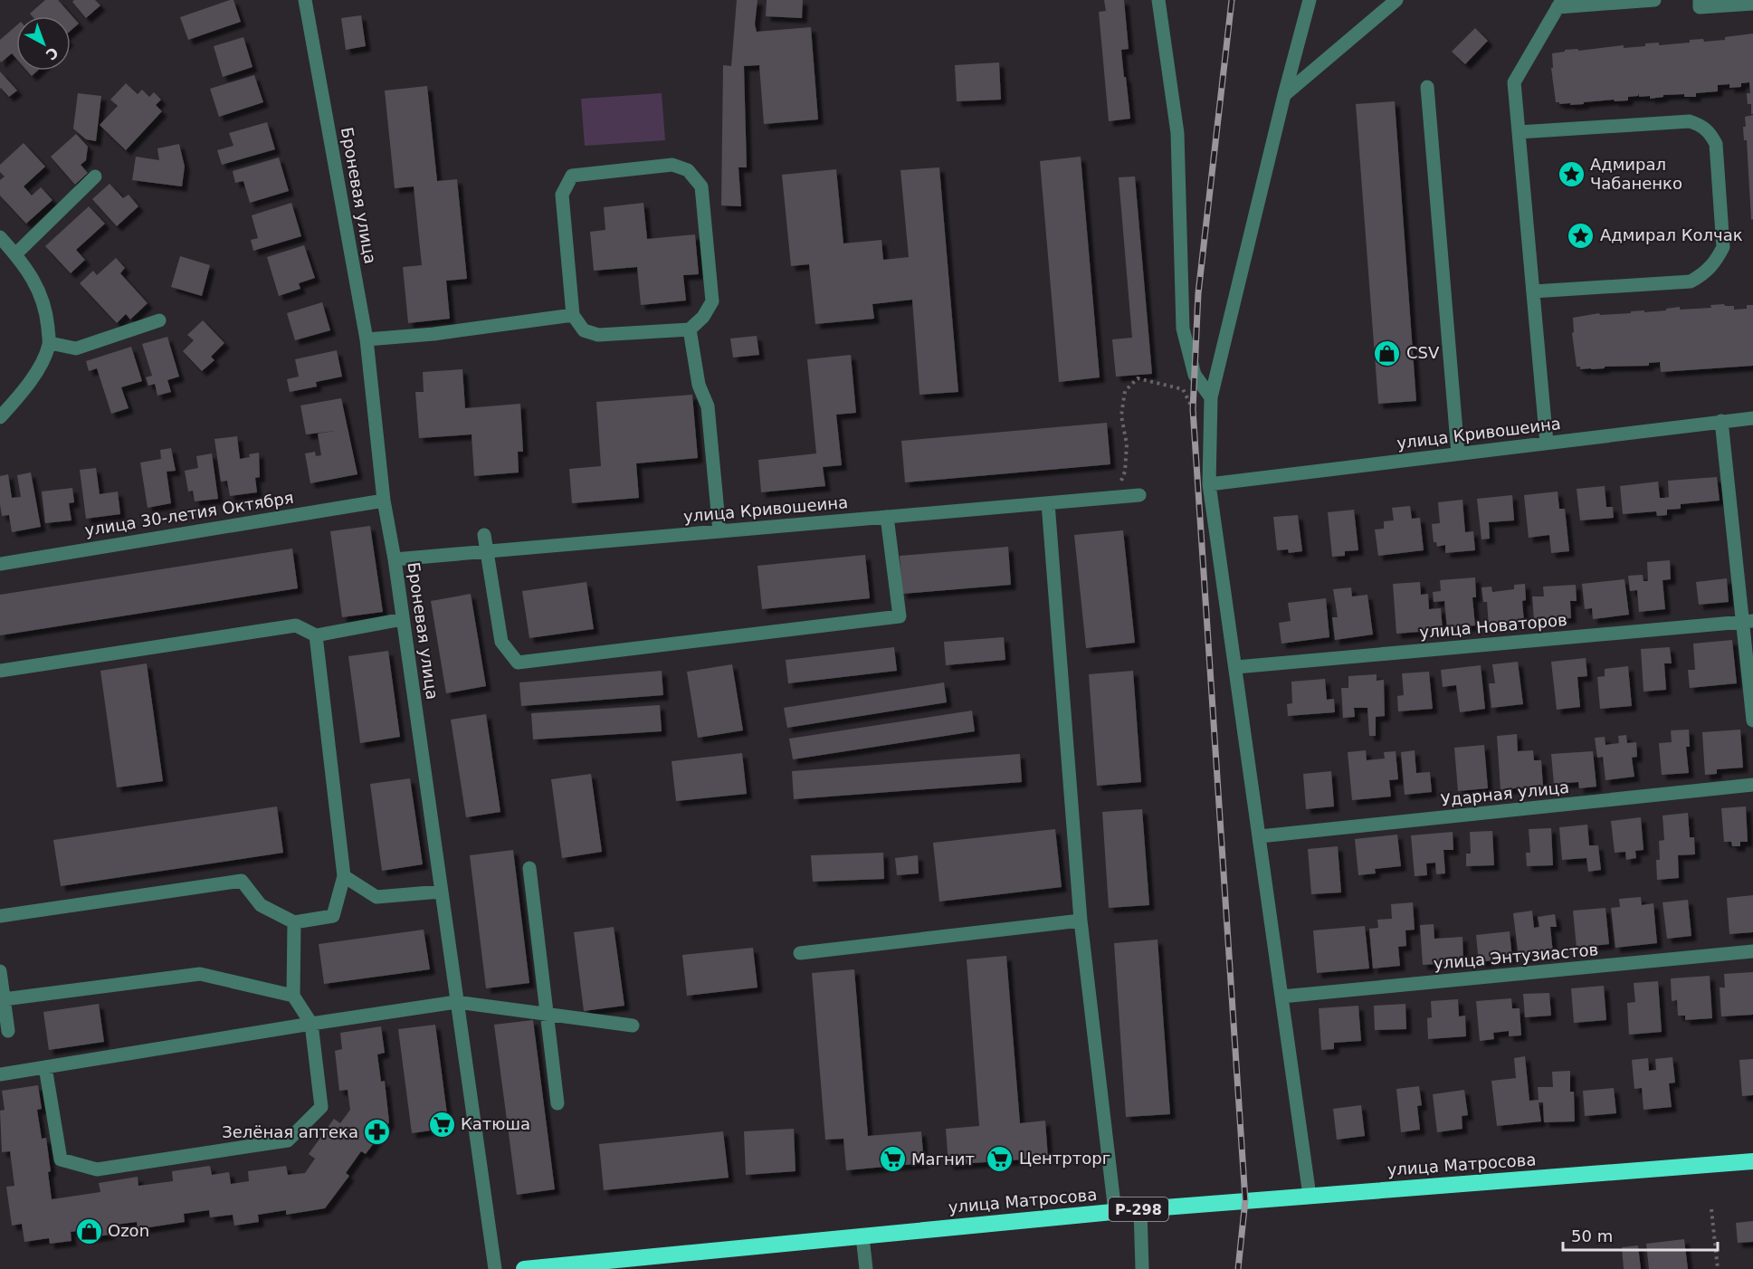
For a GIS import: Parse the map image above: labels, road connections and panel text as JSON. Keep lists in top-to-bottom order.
{
  "streets": {
    "highway": ["улица Матросова", "Р-298"],
    "street": [
      "Броневая улица",
      "улица Кривошеина",
      "улица 30-летия Октября",
      "улица Новаторов",
      "Ударная улица",
      "улица Энтузиастов"
    ]
  },
  "crossings": [
    ["Броневая улица", "улица Кривошеина"],
    ["Броневая улица", "улица 30-летия Октября"]
  ],
  "places": {
    "place": ["Адмирал Чабаненко", "Адмирал Колчак"],
    "shop": ["CSV", "Ozon"],
    "supermarket": ["Катюша", "Центрторг", "Магнит"],
    "pharmacy": ["Зелёная аптека"]
  },
  "scale_bar": "50 m",
  "north": "bottom right"
}
